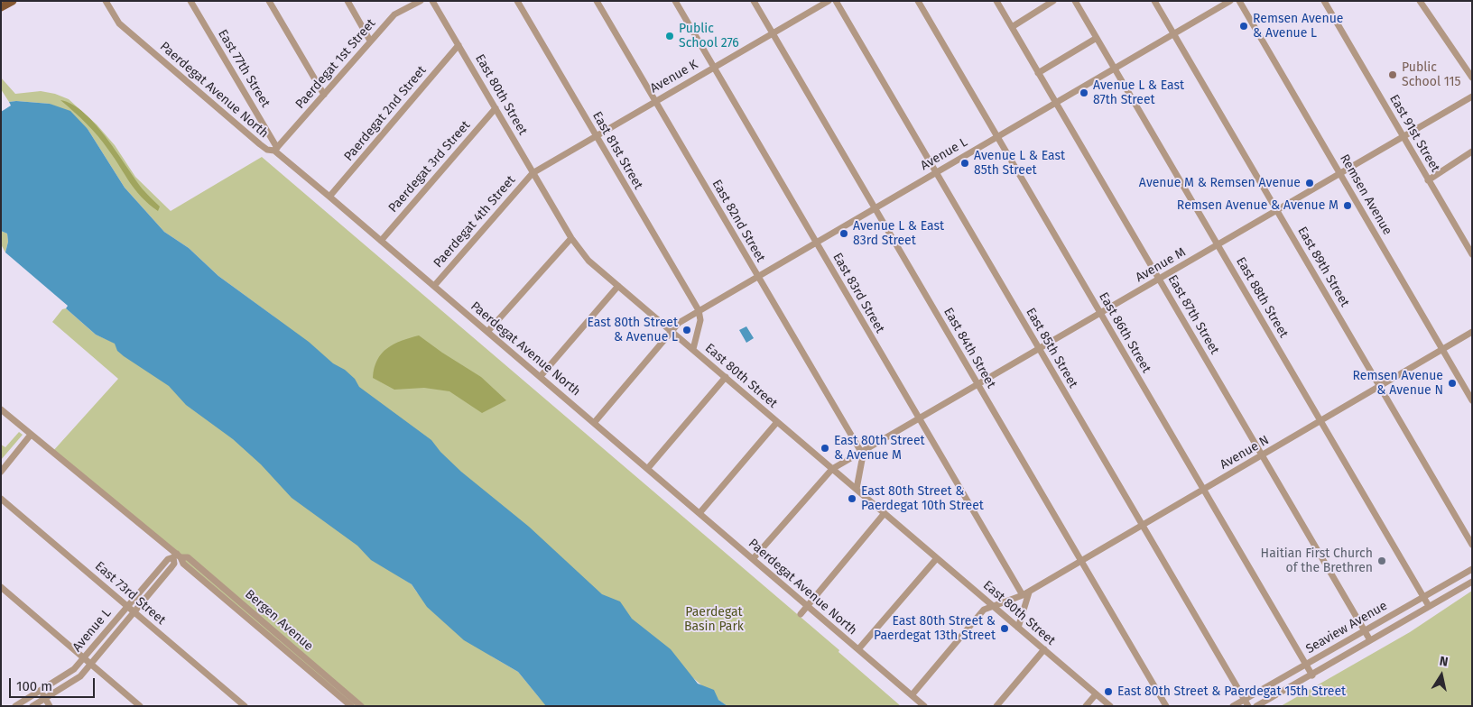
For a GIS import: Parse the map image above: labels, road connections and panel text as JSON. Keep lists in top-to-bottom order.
{
  "streets": {
    "street": [
      "Paerdegat 1st Street",
      "East 77th Street",
      "Avenue K",
      "Paerdegat Avenue North",
      "East 80th Street",
      "Paerdegat 2nd Street",
      "East 91st Street",
      "East 81st Street",
      "Avenue L",
      "Paerdegat 3rd Street",
      "Remsen Avenue",
      "East 82nd Street",
      "Paerdegat 4th Street",
      "Avenue M",
      "East 89th Street",
      "East 83rd Street",
      "East 88th Street",
      "East 87th Street",
      "East 86th Street",
      "East 84th Street",
      "East 85th Street",
      "Avenue N",
      "East 73rd Street",
      "Bergen Avenue",
      "Seaview Avenue"
    ]
  },
  "crossings": [
    ["Paerdegat 1st Street", "East 77th Street"],
    ["Paerdegat 1st Street", "Paerdegat Avenue North"],
    ["East 77th Street", "Paerdegat Avenue North"],
    ["Avenue K", "East 80th Street"],
    ["Avenue K", "East 81st Street"],
    ["Avenue K", "East 82nd Street"],
    ["Avenue K", "Paerdegat 4th Street"],
    ["Avenue K", "East 83rd Street"],
    ["Avenue K", "East 84th Street"],
    ["Paerdegat Avenue North", "Paerdegat 2nd Street"],
    ["Paerdegat Avenue North", "Avenue L"],
    ["Paerdegat Avenue North", "Paerdegat 3rd Street"],
    ["Paerdegat Avenue North", "Paerdegat 4th Street"],
    ["Paerdegat Avenue North", "Avenue M"],
    ["Paerdegat Avenue North", "Avenue N"],
    ["East 80th Street", "Paerdegat 2nd Street"],
    ["East 80th Street", "Avenue L"],
    ["East 80th Street", "Paerdegat 3rd Street"],
    ["East 80th Street", "Paerdegat 4th Street"],
    ["East 80th Street", "Avenue M"],
    ["East 80th Street", "Avenue N"],
    ["East 91st Street", "Avenue M"],
    ["East 81st Street", "Avenue L"],
    ["Avenue L", "East 82nd Street"],
    ["Avenue L", "East 89th Street"],
    ["Avenue L", "East 83rd Street"],
    ["Avenue L", "East 88th Street"],
    ["Avenue L", "East 87th Street"],
    ["Avenue L", "East 86th Street"],
    ["Avenue L", "East 84th Street"],
    ["Avenue L", "East 85th Street"],
    ["Avenue L", "East 73rd Street"],
    ["Avenue L", "Bergen Avenue"],
    ["Remsen Avenue", "Avenue M"],
    ["Remsen Avenue", "Avenue N"],
    ["East 82nd Street", "Avenue M"],
    ["Avenue M", "East 89th Street"],
    ["Avenue M", "East 83rd Street"],
    ["Avenue M", "East 88th Street"],
    ["Avenue M", "East 87th Street"],
    ["Avenue M", "East 86th Street"],
    ["Avenue M", "East 84th Street"],
    ["Avenue M", "East 85th Street"],
    ["East 89th Street", "Avenue N"],
    ["East 83rd Street", "Avenue N"],
    ["East 88th Street", "Avenue N"],
    ["East 88th Street", "Seaview Avenue"],
    ["East 87th Street", "Avenue N"],
    ["East 87th Street", "Seaview Avenue"],
    ["East 86th Street", "Avenue N"],
    ["East 86th Street", "Seaview Avenue"],
    ["East 84th Street", "Avenue N"],
    ["East 85th Street", "Avenue N"],
    ["East 85th Street", "Seaview Avenue"]
  ],
  "parks": ["Paerdegat Basin Park"],
  "places": [
    "Remsen Avenue & Avenue L",
    "Public School 276",
    "Public School 115",
    "Avenue L & East 87th Street",
    "Avenue L & East 85th Street",
    "Avenue M & Remsen Avenue",
    "Remsen Avenue & Avenue M",
    "Avenue L & East 83rd Street",
    "East 80th Street & Avenue L",
    "Remsen Avenue & Avenue N",
    "East 80th Street & Avenue M",
    "East 80th Street & Paerdegat 10th Street",
    "Haitian First Church of the Brethren",
    "East 80th Street & Paerdegat 13th Street",
    "East 80th Street & Paerdegat 15th Street"
  ],
  "scale_bar": "100 m",
  "north": "top"
}
